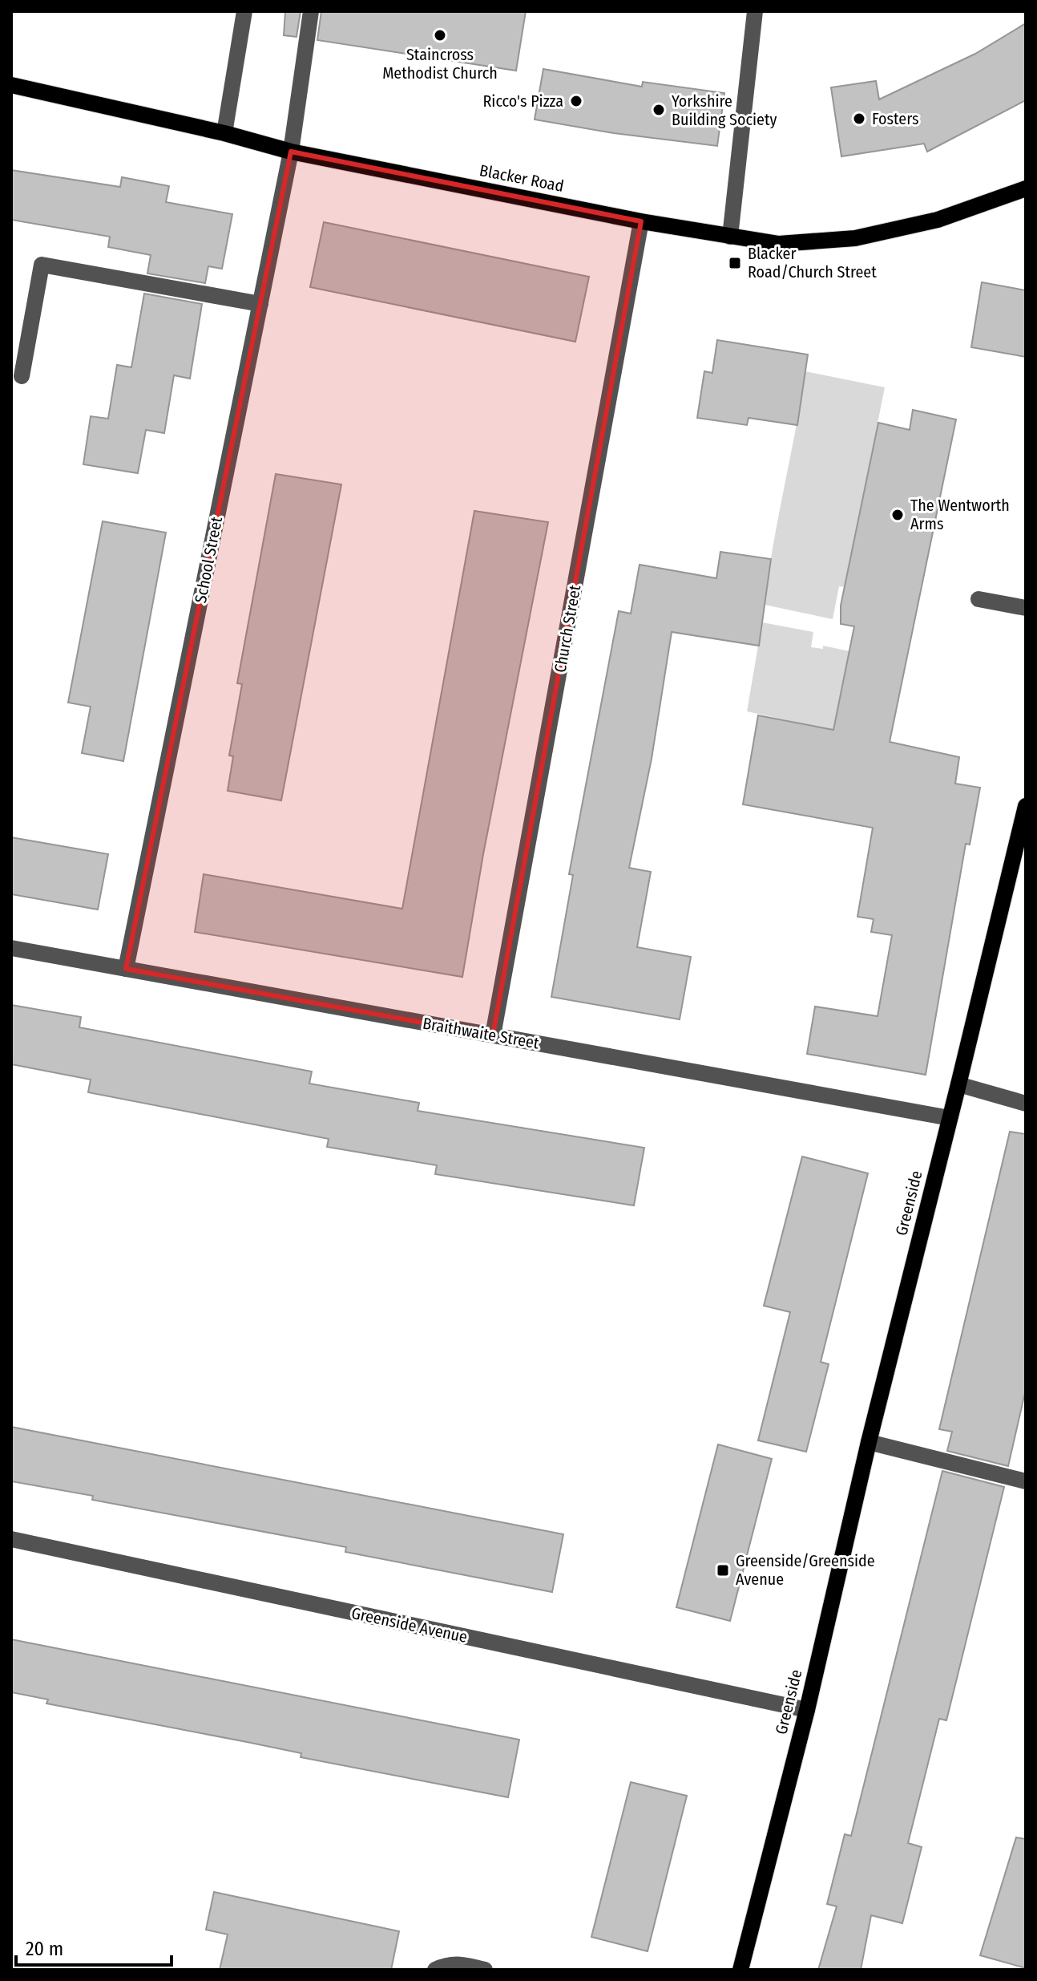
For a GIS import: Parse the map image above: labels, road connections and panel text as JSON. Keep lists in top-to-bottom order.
{
  "streets": {
    "main road": ["Blacker Road", "Greenside"],
    "street": [
      "School Street",
      "Church Street",
      "Braithwaite Street",
      "Greenside Avenue"
    ]
  },
  "crossings": [
    ["Blacker Road", "School Street"],
    ["Blacker Road", "Church Street"],
    ["School Street", "Braithwaite Street"],
    ["Church Street", "Braithwaite Street"],
    ["Braithwaite Street", "Greenside"],
    ["Greenside", "Greenside Avenue"]
  ],
  "places": {
    "other": [
      "Staincross Methodist Church",
      "Ricco's Pizza",
      "Yorkshire Building Society",
      "Fosters",
      "The Wentworth Arms"
    ],
    "transit": ["Blacker Road/Church Street", "Greenside/Greenside Avenue"]
  },
  "scale_bar": "20 m"
}
